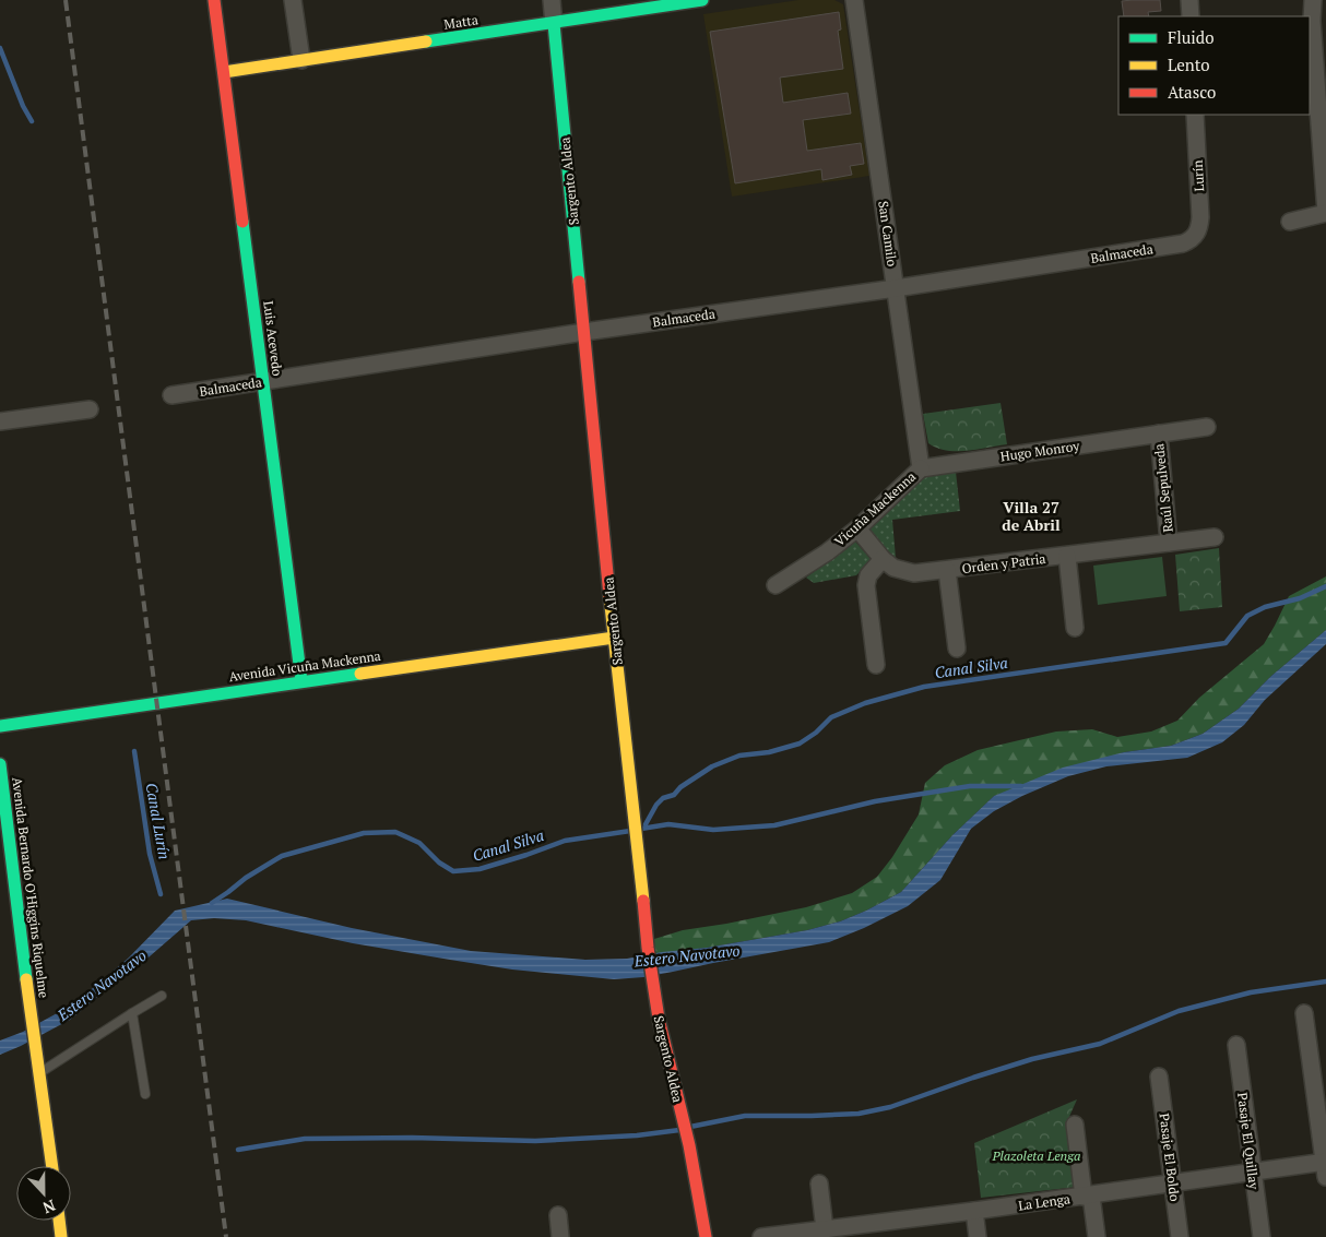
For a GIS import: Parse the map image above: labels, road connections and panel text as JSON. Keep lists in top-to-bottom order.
{
  "streets": {
    "street": [
      "Matta",
      "Lurín",
      "Sargento Aldea",
      "San Camilo",
      "Balmaceda",
      "Luis Acevedo",
      "Hugo Monroy",
      "Raúl Sepulveda",
      "Vicuña Mackenna",
      "Orden y Patria",
      "Avenida Vicuña Mackenna",
      "Avenida Bernardo O'Higgins Riquelme",
      "Pasaje El Quillay",
      "Pasaje El Boldo",
      "La Lenga"
    ]
  },
  "crossings": [
    ["Matta", "Sargento Aldea"],
    ["Matta", "Luis Acevedo"],
    ["Lurín", "Balmaceda"],
    ["Sargento Aldea", "Balmaceda"],
    ["Sargento Aldea", "Avenida Vicuña Mackenna"],
    ["San Camilo", "Balmaceda"],
    ["San Camilo", "Hugo Monroy"],
    ["San Camilo", "Vicuña Mackenna"],
    ["Balmaceda", "Luis Acevedo"],
    ["Luis Acevedo", "Avenida Vicuña Mackenna"],
    ["Hugo Monroy", "Raúl Sepulveda"],
    ["Hugo Monroy", "Vicuña Mackenna"],
    ["Raúl Sepulveda", "Orden y Patria"],
    ["Vicuña Mackenna", "Orden y Patria"],
    ["Pasaje El Quillay", "La Lenga"],
    ["Pasaje El Boldo", "La Lenga"]
  ],
  "districts": ["Villa 27 de Abril"],
  "water": ["Canal Silva", "Canal Lurín", "Estero Navotavo"],
  "parks": ["Plazoleta Lenga"],
  "legend": ["Fluido", "Lento", "Atasco"],
  "north": "bottom"
}
